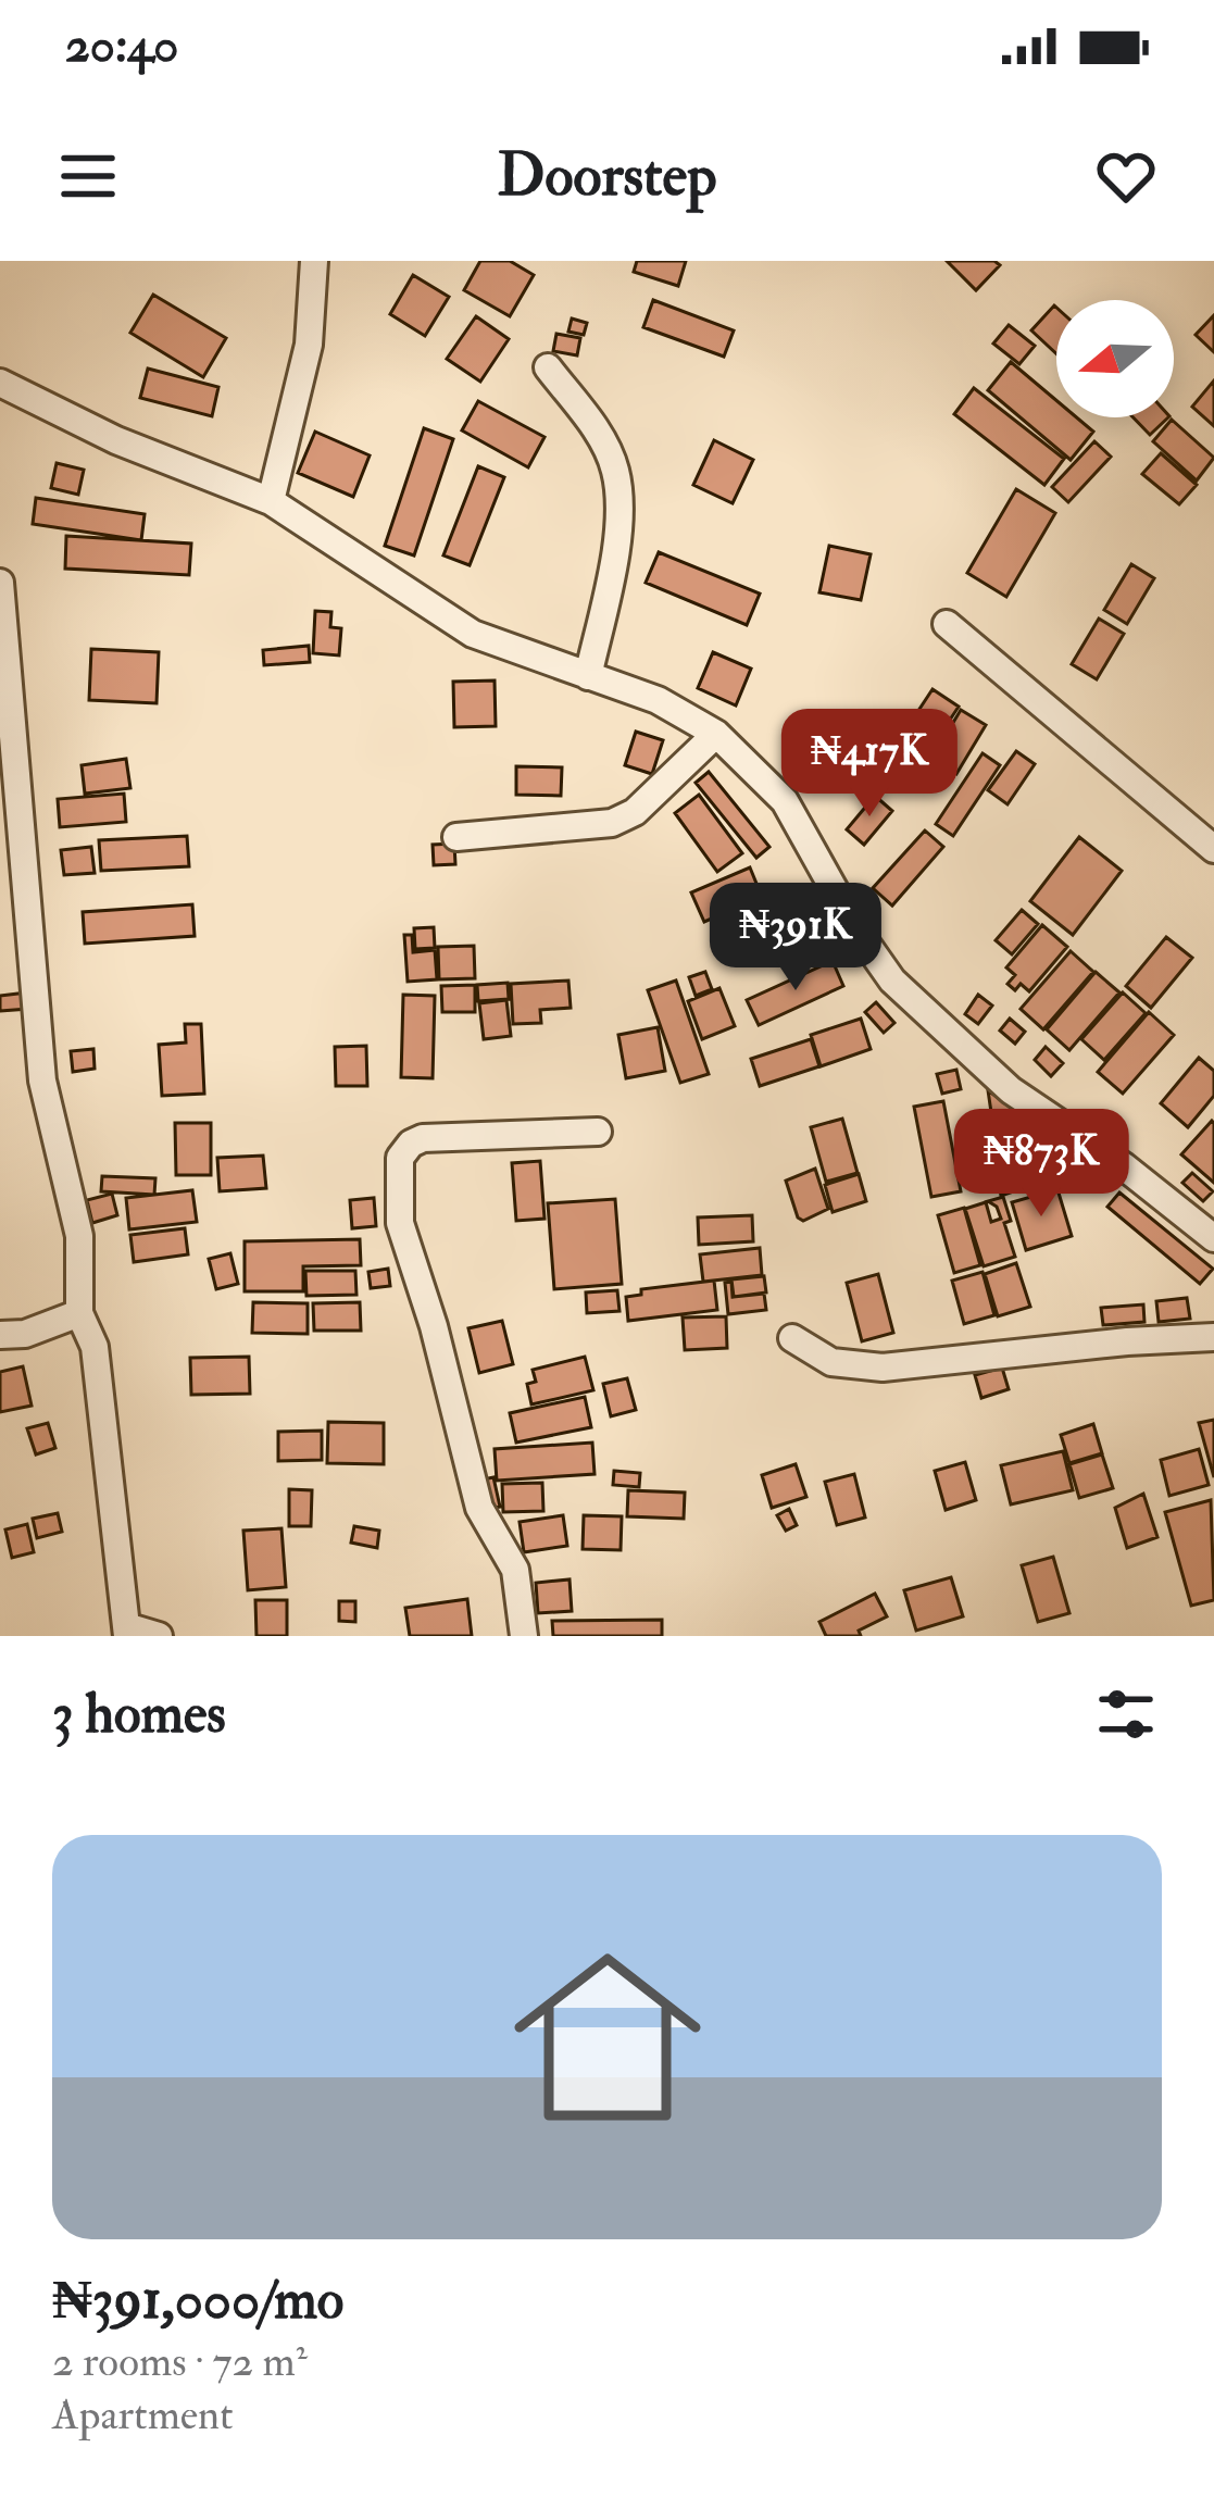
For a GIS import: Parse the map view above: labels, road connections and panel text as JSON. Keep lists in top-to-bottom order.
{
  "north": "left",
  "page": {
    "status": "20:40",
    "header": "Doorstep",
    "price": ["₦417K", "₦391K", "₦873K"],
    "heading": "3 homes",
    "list": [
      {
        "name": "₦391,000/mo",
        "note": "2 rooms · 72 m² · Apartment"
      }
    ]
  }
}
